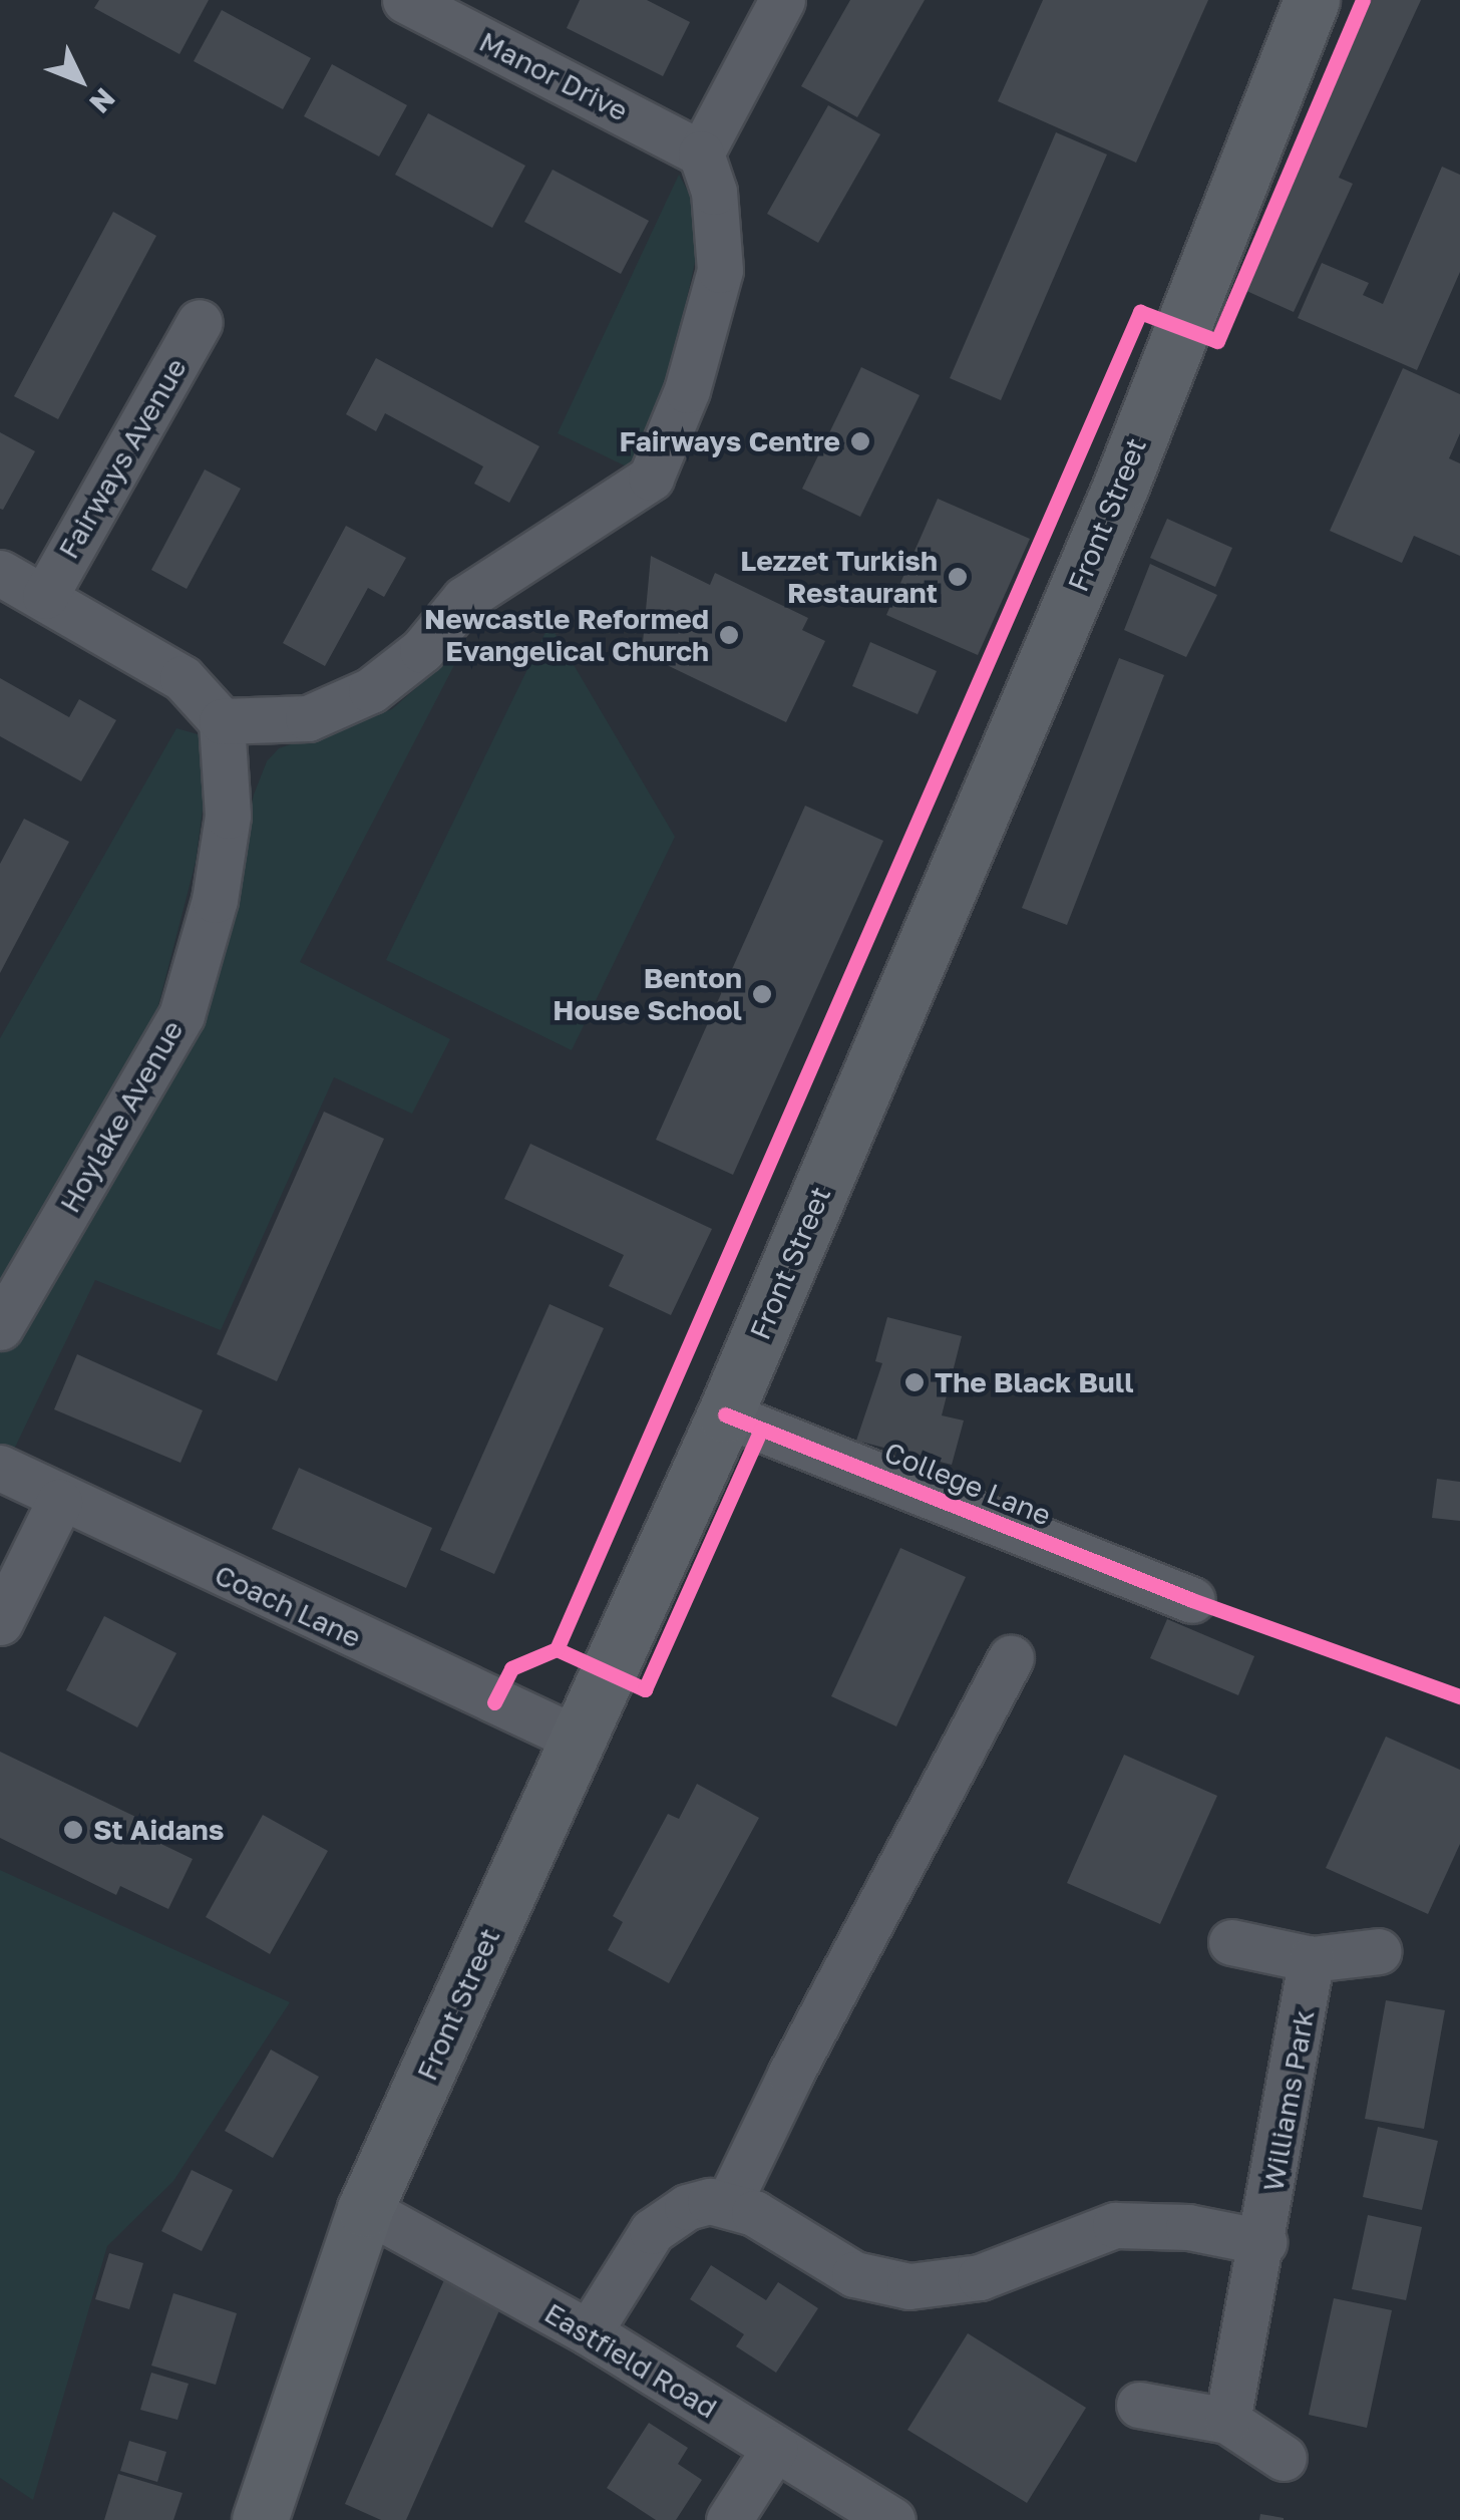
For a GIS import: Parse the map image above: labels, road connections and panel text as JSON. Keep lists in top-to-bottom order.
{
  "streets": {
    "main road": ["Front Street"],
    "street": [
      "Manor Drive",
      "Fairways Avenue",
      "Hoylake Avenue",
      "College Lane",
      "Coach Lane",
      "Williams Park",
      "Eastfield Road"
    ]
  },
  "crossings": [
    ["Front Street", "College Lane"],
    ["Front Street", "Coach Lane"],
    ["Front Street", "Eastfield Road"]
  ],
  "places": [
    "Fairways Centre",
    "Lezzet Turkish Restaurant",
    "Newcastle Reformed Evangelical Church",
    "Benton House School",
    "The Black Bull",
    "St Aidans"
  ],
  "north": "bottom right"
}
